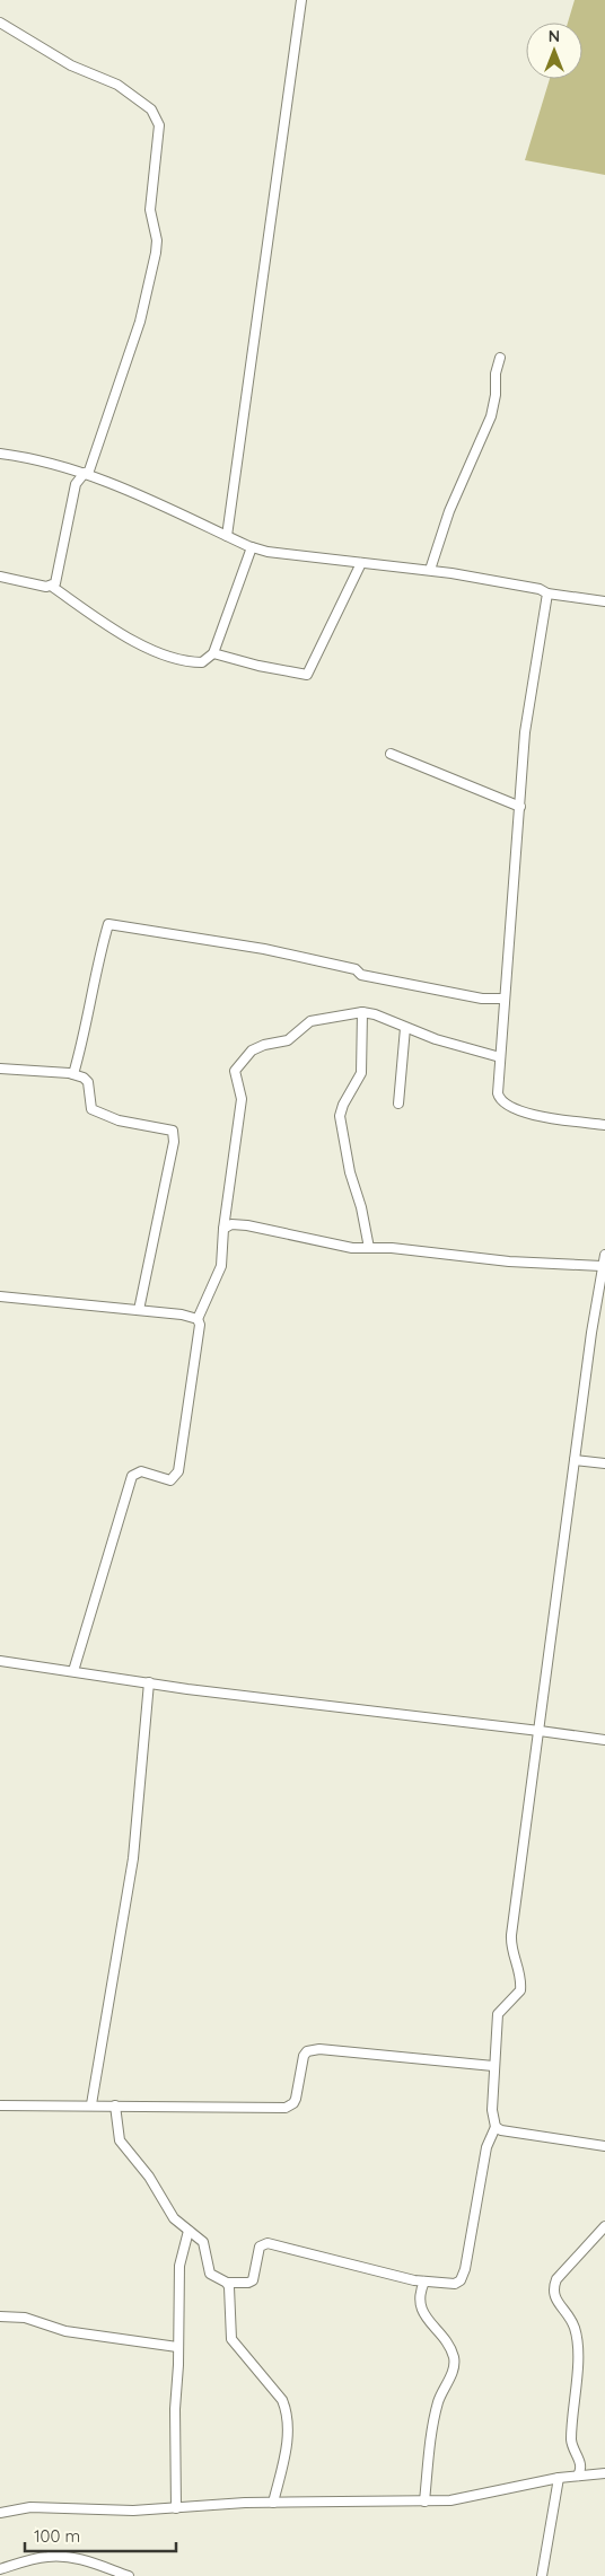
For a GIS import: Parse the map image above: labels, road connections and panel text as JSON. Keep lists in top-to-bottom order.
{
  "scale_bar": "100 m",
  "north": "top"
}
